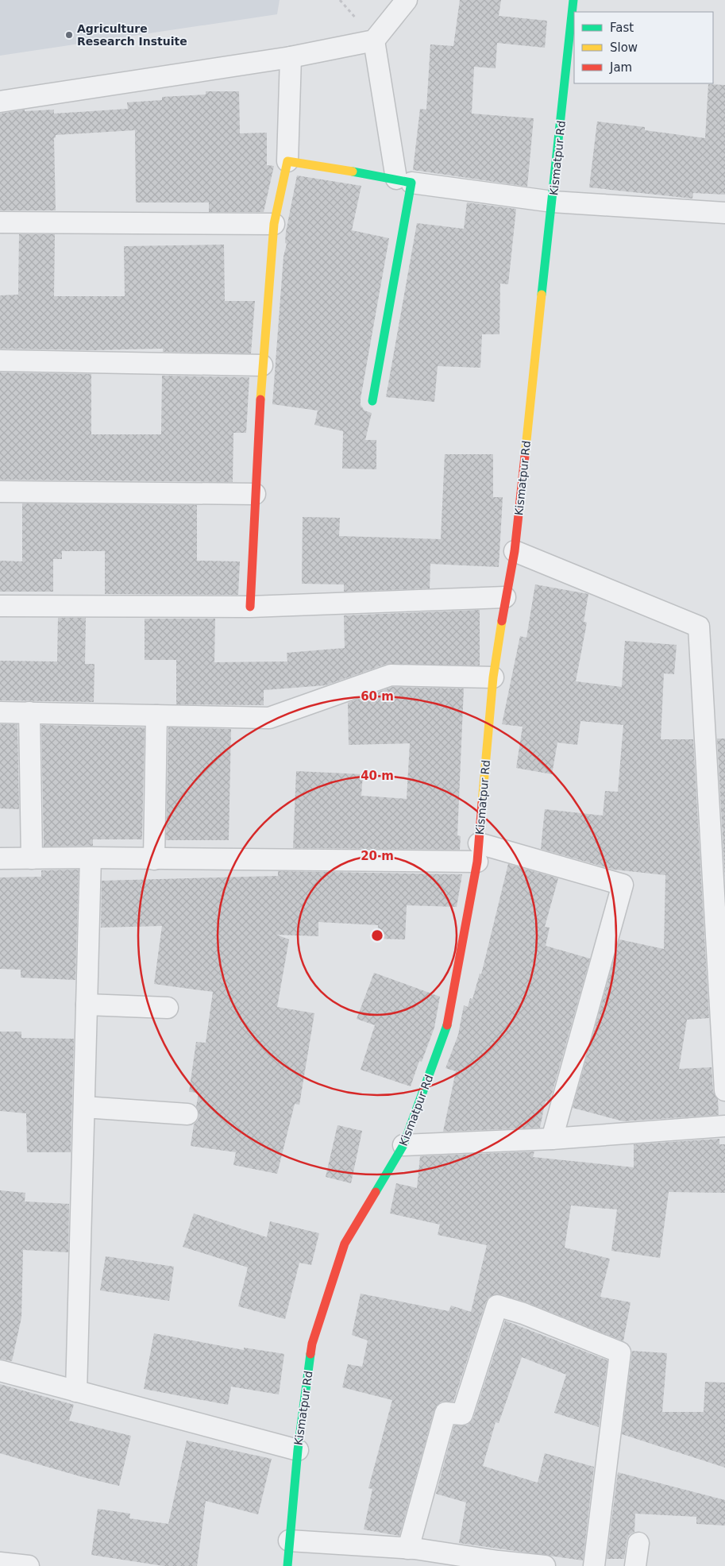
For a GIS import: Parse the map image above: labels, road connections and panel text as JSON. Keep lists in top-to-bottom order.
{
  "streets": {
    "street": ["Kismatpur Rd"]
  },
  "places": ["Agriculture Research Instuite"],
  "legend": ["Fast", "Slow", "Jam"],
  "rings": ["60 m", "40 m", "20 m"]
}
